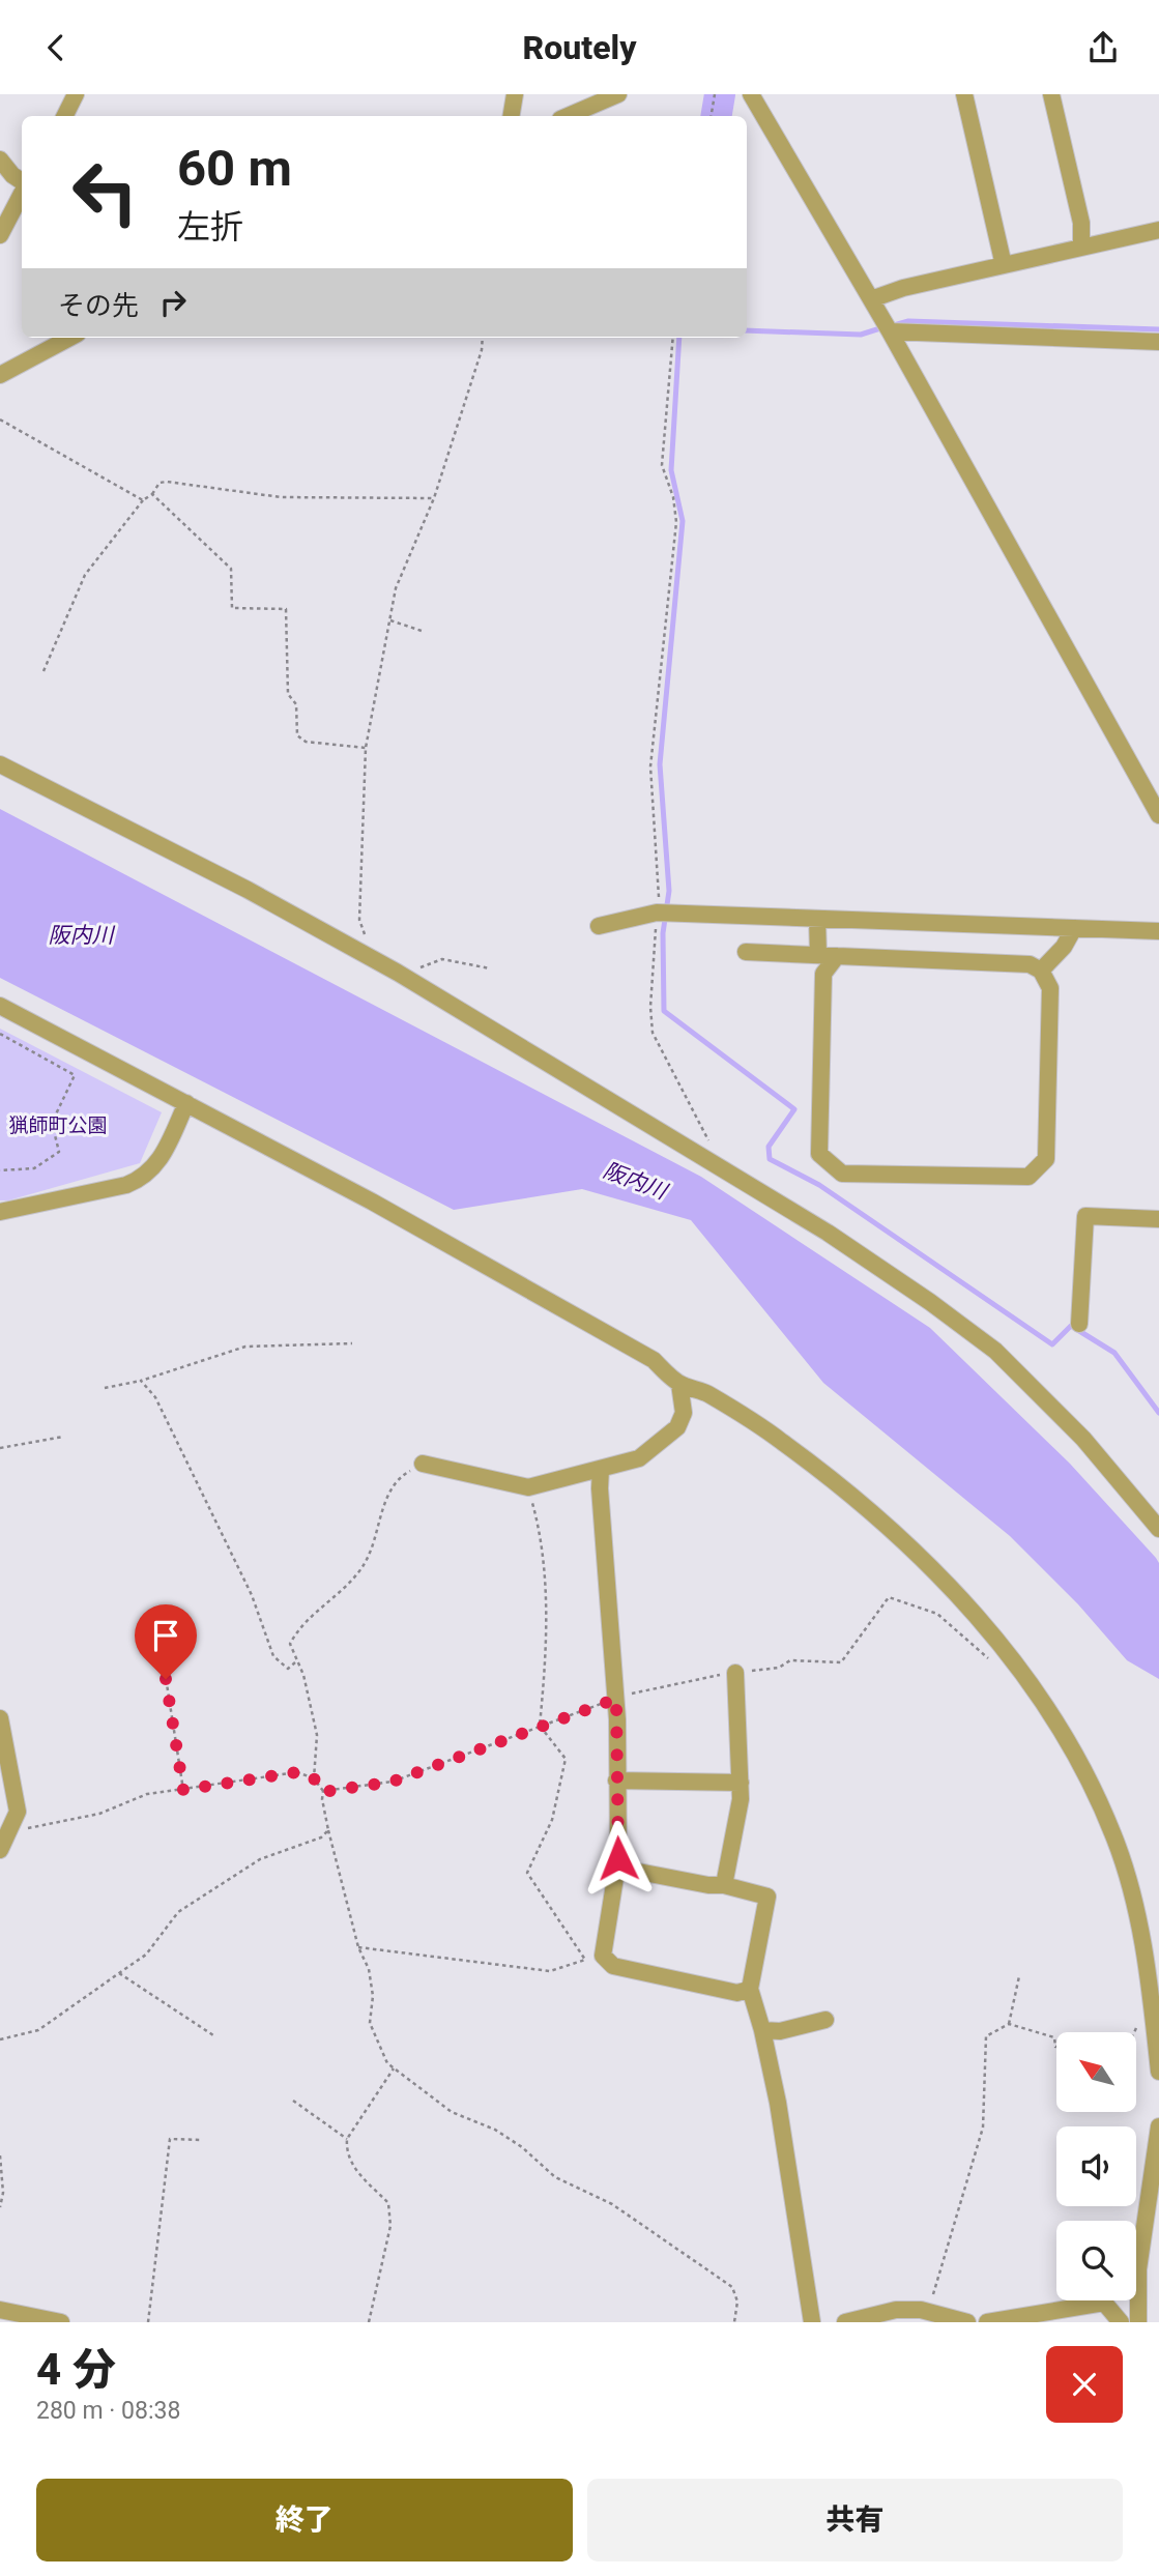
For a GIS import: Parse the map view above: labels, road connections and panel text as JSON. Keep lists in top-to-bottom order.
{
  "water": ["阪内川"],
  "parks": ["猟師町公園"],
  "north": "top left",
  "page": {
    "header": "Routely",
    "turn": ["60 m", "左折"],
    "then": "その先",
    "heading": ["4 分", "280 m · 08:38"],
    "buttons": ["終了", "共有"]
  }
}
